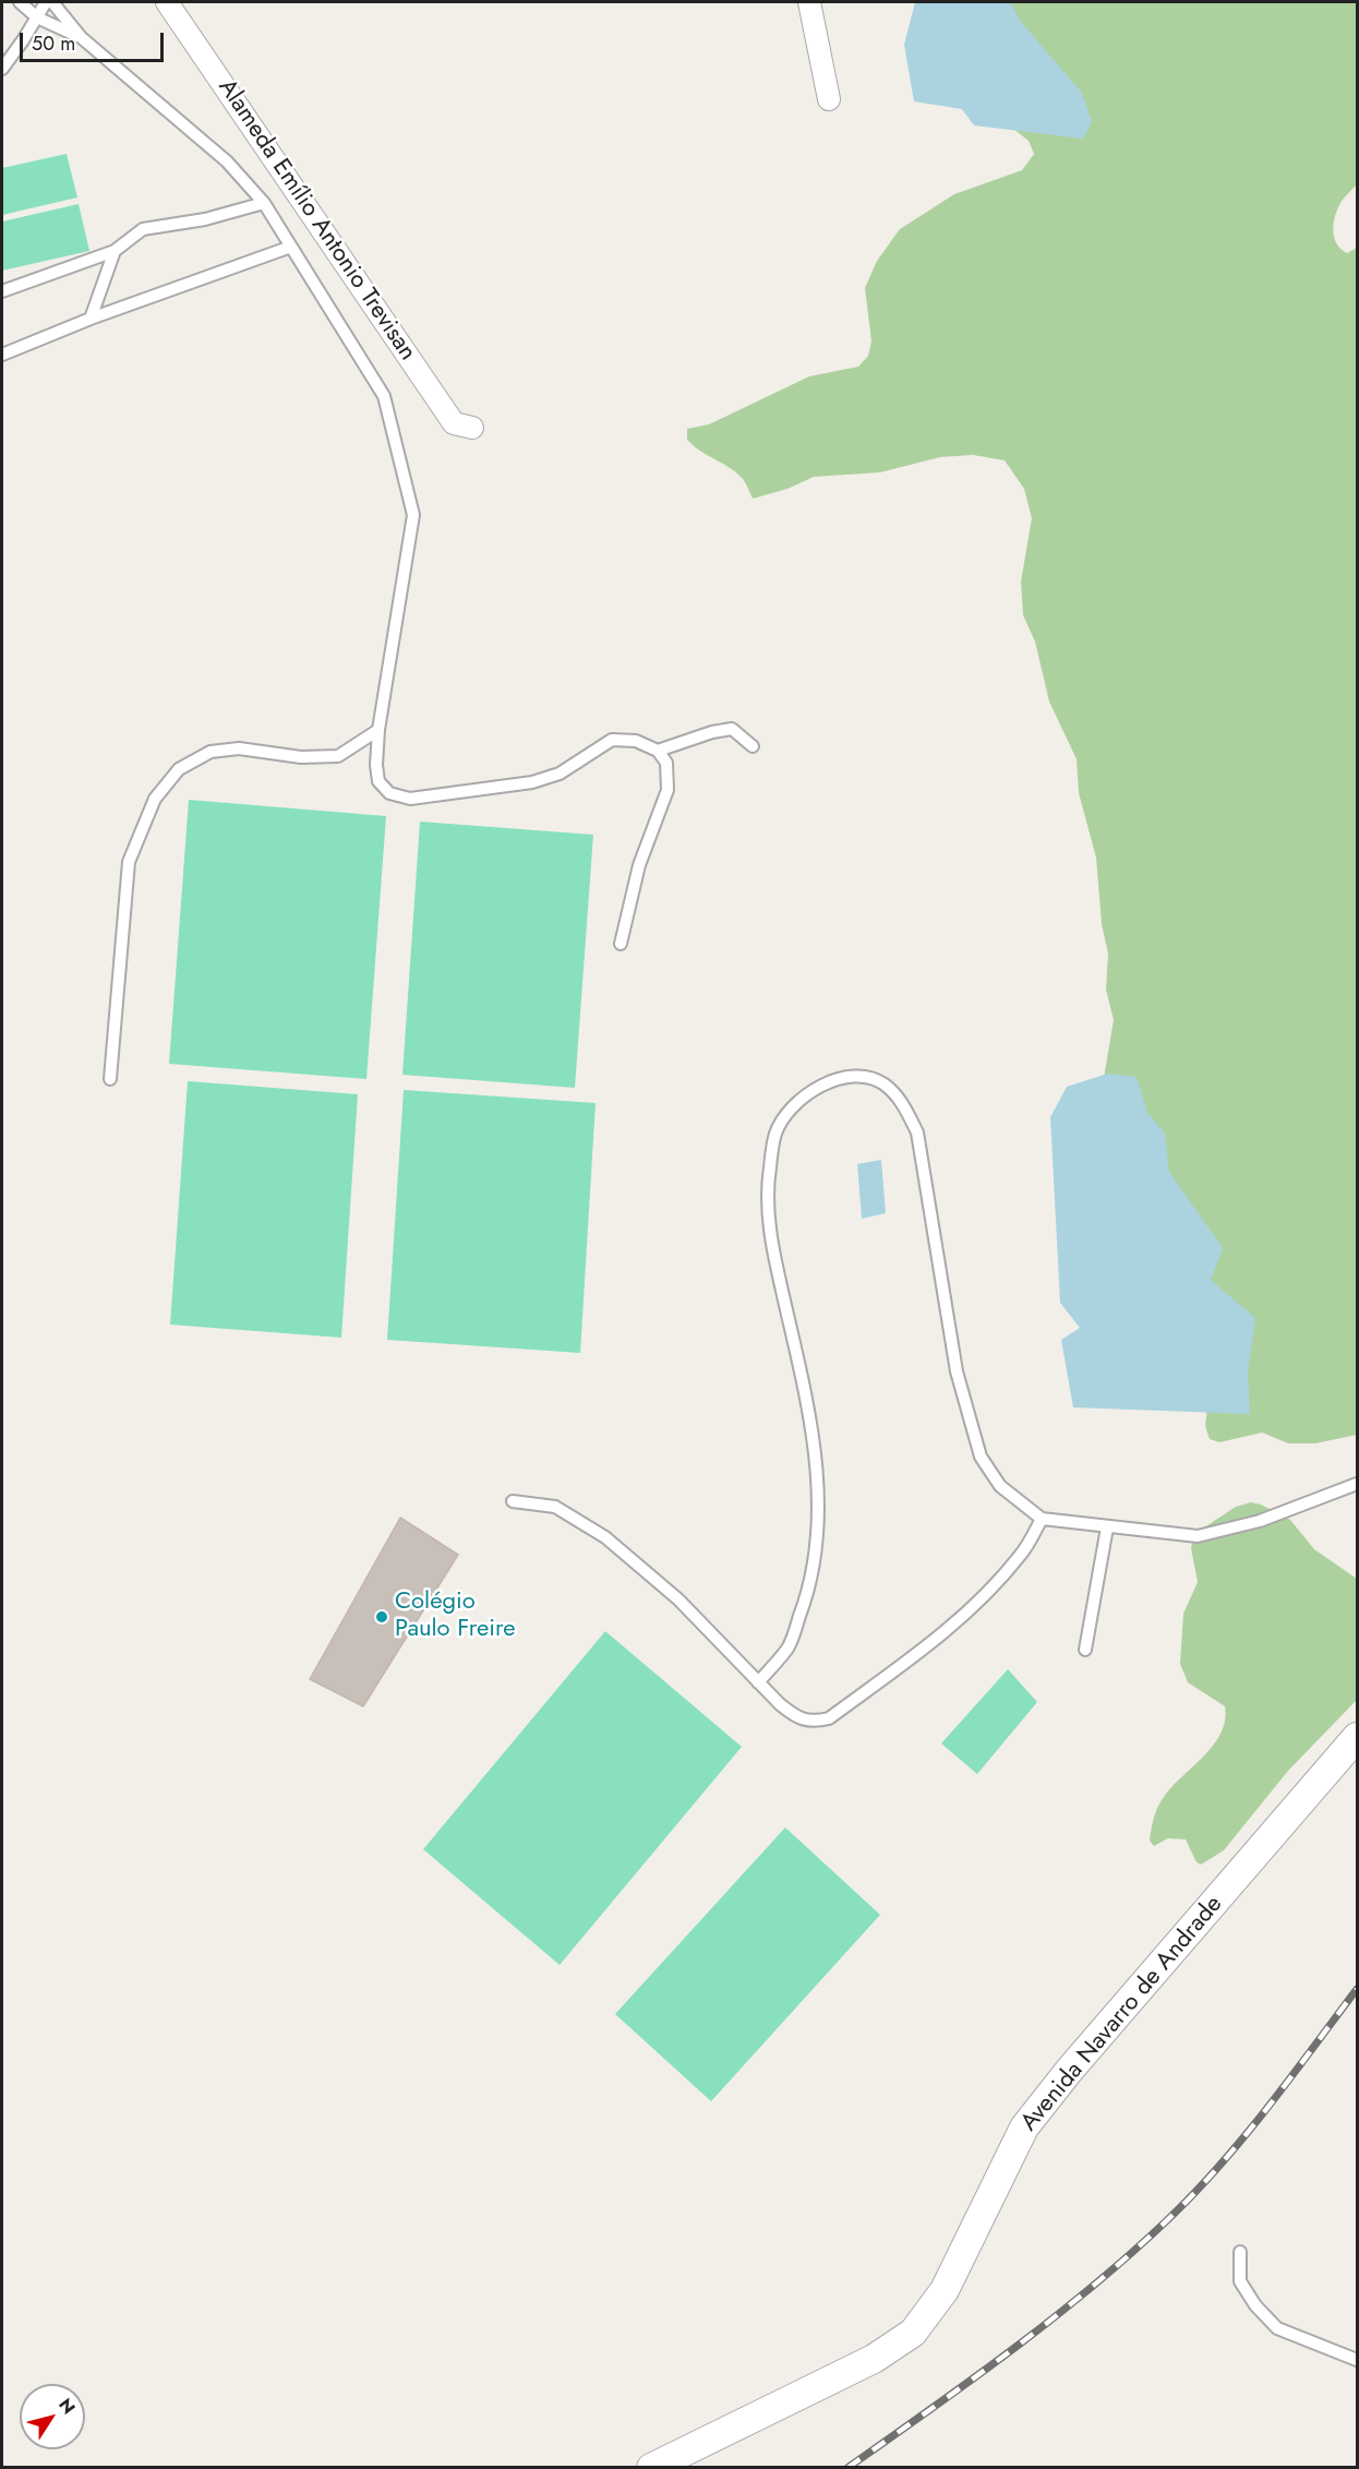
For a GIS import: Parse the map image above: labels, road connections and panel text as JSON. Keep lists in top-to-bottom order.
{
  "streets": {
    "street": ["Alameda Emílio Antonio Trevisan", "Avenida Navarro de Andrade"]
  },
  "places": ["Colégio Paulo Freire"],
  "scale_bar": "50 m",
  "north": "top right"
}
